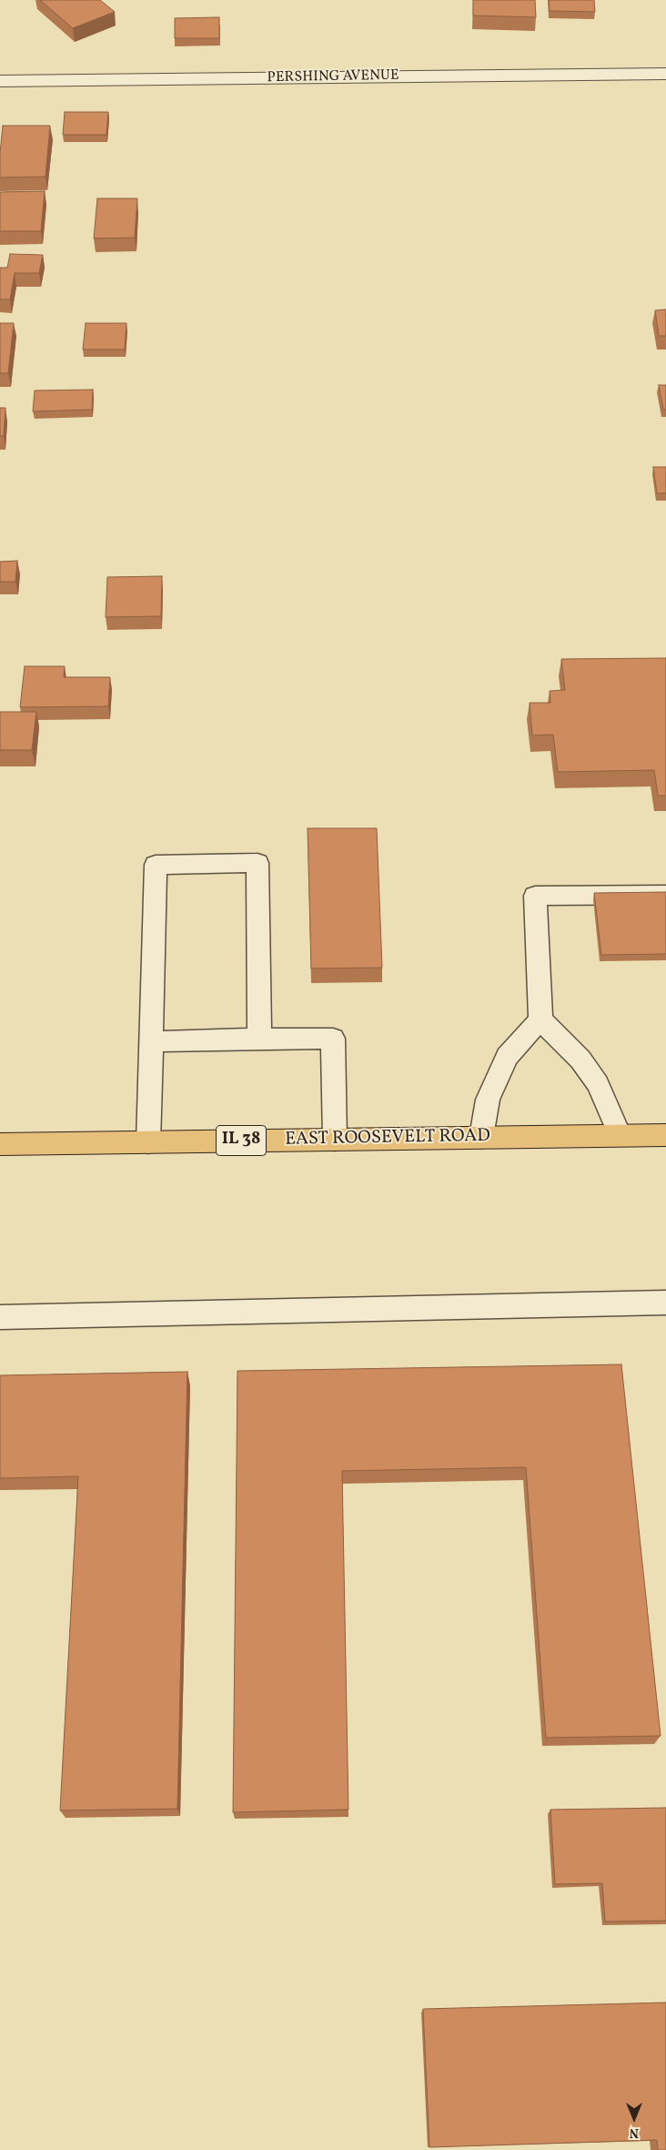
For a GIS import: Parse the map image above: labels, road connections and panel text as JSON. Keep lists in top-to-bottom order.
{
  "streets": {
    "main road": ["EAST ROOSEVELT ROAD", "IL 38"],
    "street": ["PERSHING AVENUE"]
  },
  "north": "bottom"
}
